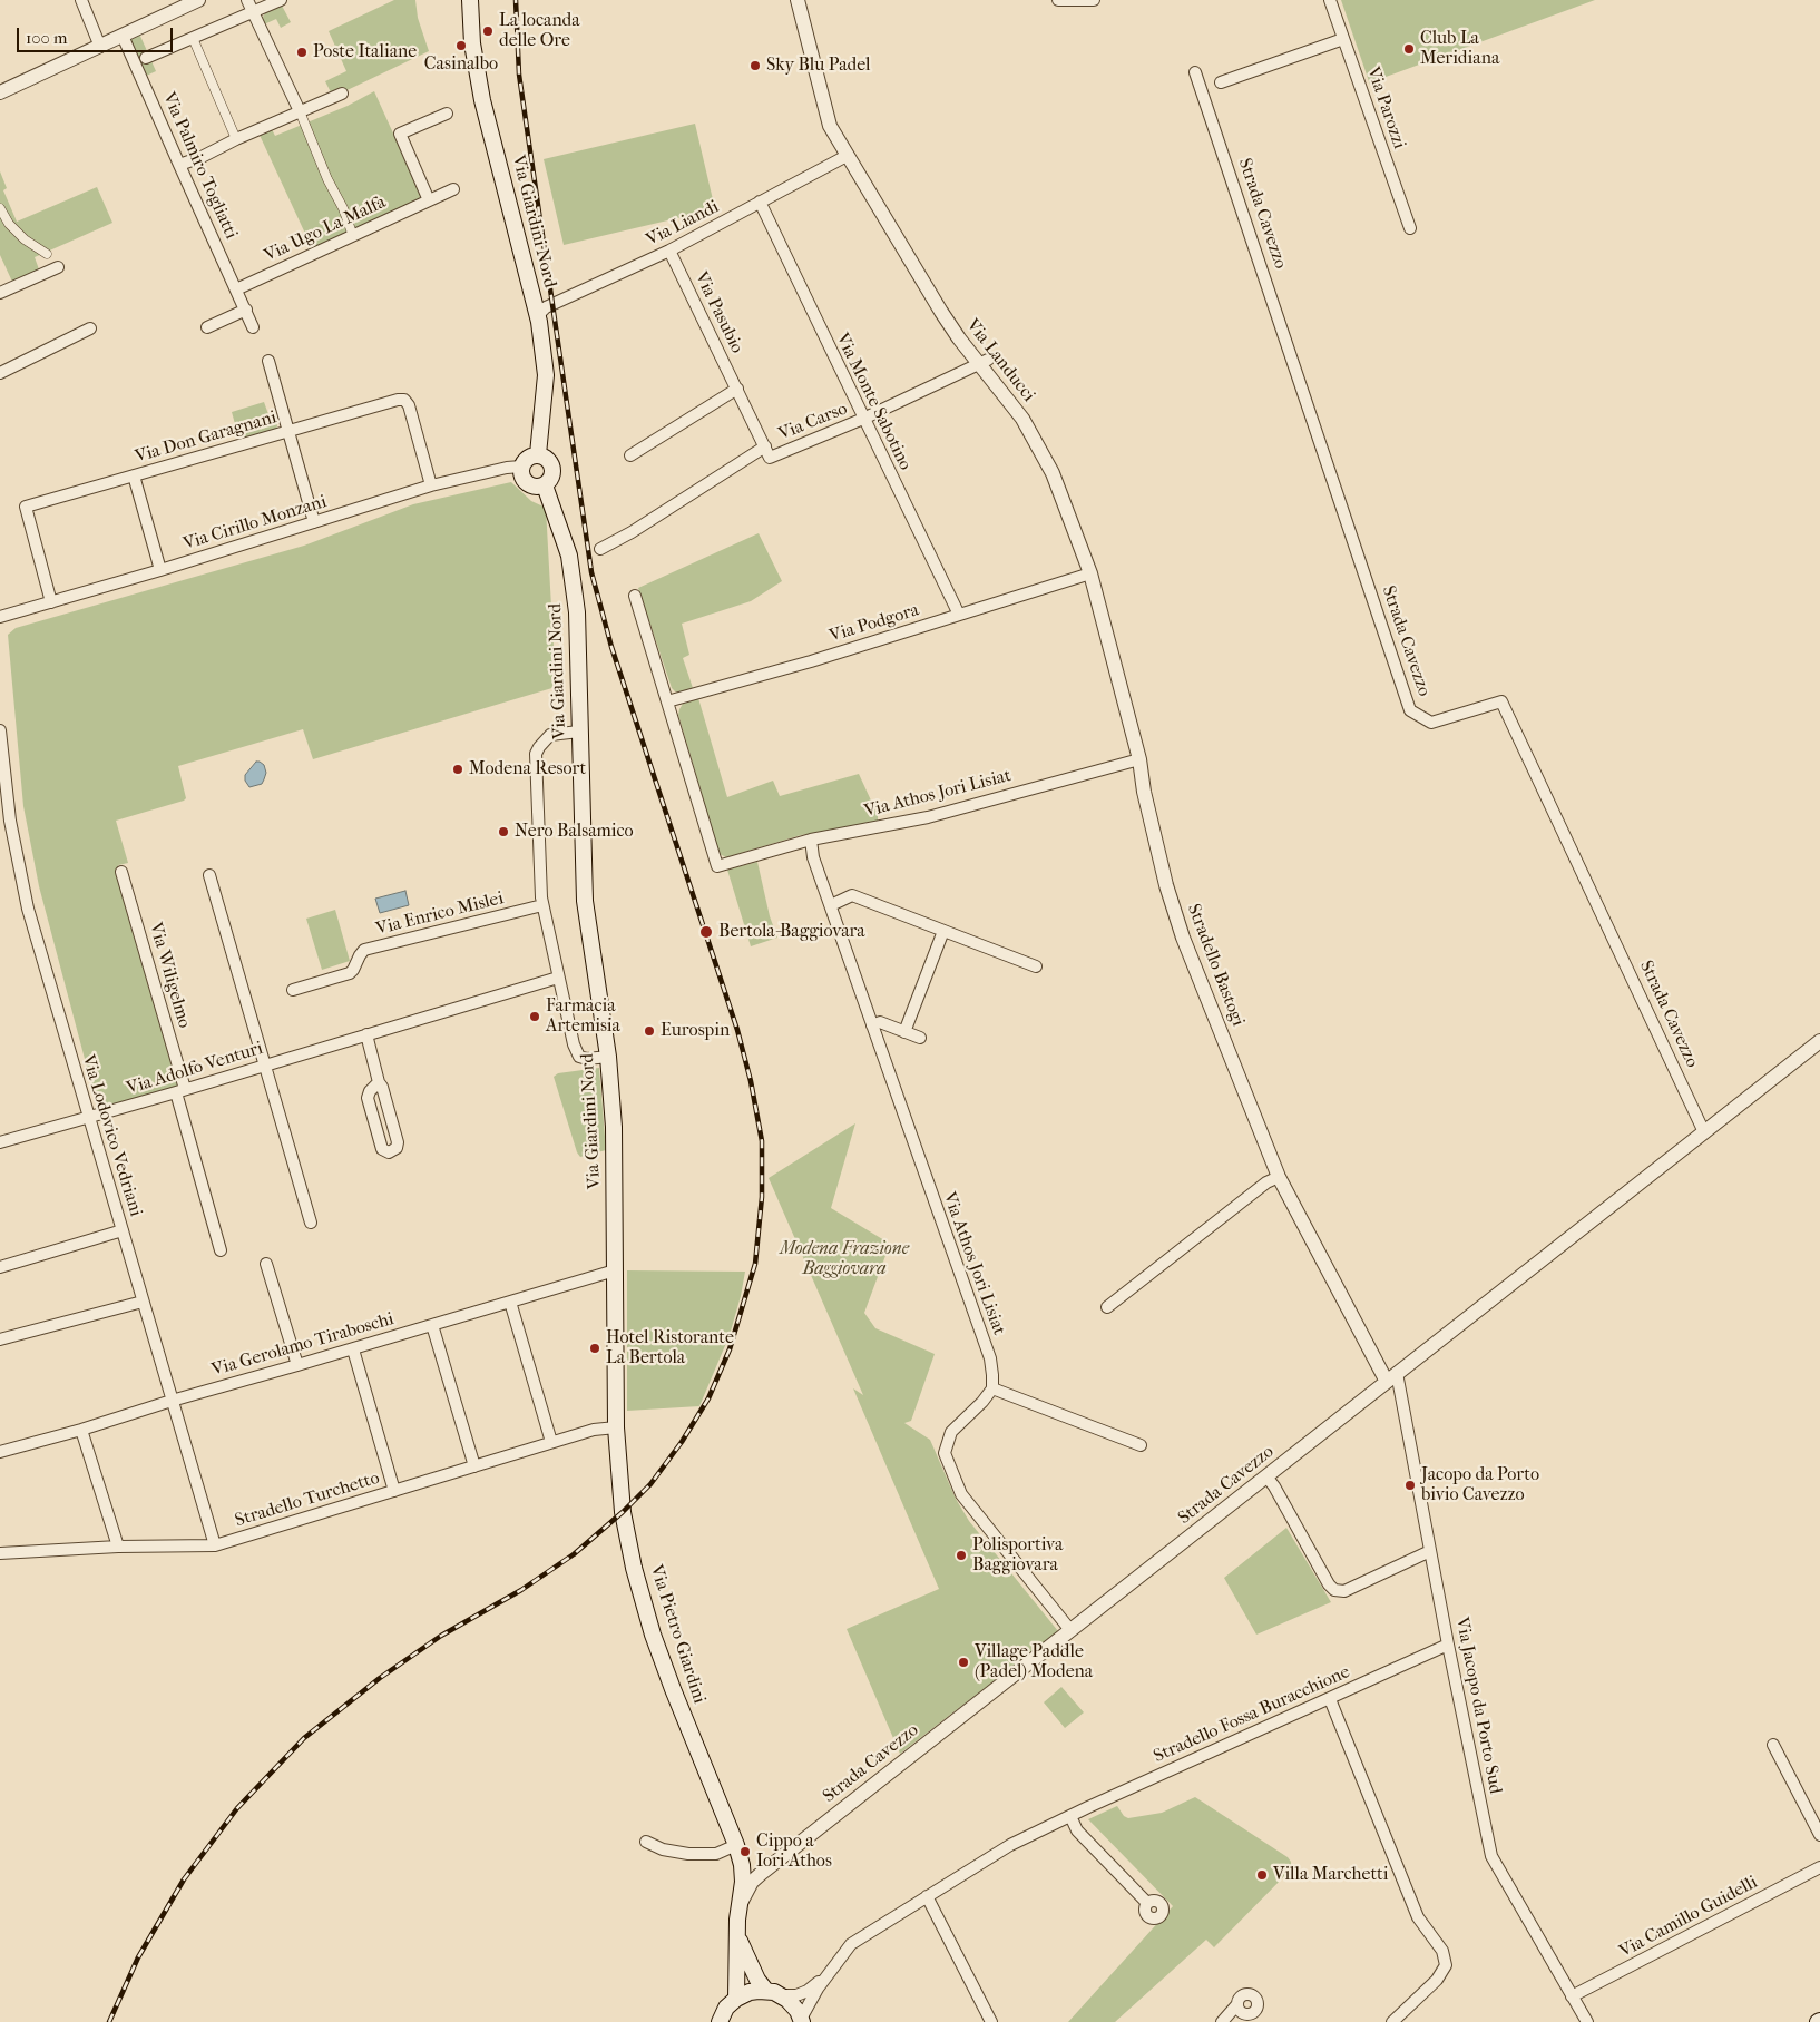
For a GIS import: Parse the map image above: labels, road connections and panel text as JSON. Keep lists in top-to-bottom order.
{
  "streets": {
    "main road": ["Via Giardini Nord", "Via Pietro Giardini"],
    "street": [
      "Via Parozzi",
      "Via Palmiro Togliatti",
      "Strada Cavezzo",
      "Via Liandi",
      "Via Ugo La Malfa",
      "Via Pasubio",
      "Via Landucci",
      "Via Monte Sabotino",
      "Via Carso",
      "Via Don Garagnani",
      "Via Cirillo Monzani",
      "Via Podgora",
      "Via Athos Jori Lisiat",
      "Via Enrico Mislei",
      "Stradello Bastogi",
      "Via Wiligelmo",
      "Via Adolfo Venturi",
      "Via Lodovico Vedriani",
      "Via Gerolamo Tiraboschi",
      "Stradello Turchetto",
      "Via Jacopo da Porto Sud",
      "Stradello Fossa Buracchione",
      "Via Camillo Guidelli"
    ]
  },
  "crossings": [
    ["Via Palmiro Togliatti", "Via Ugo La Malfa"],
    ["Strada Cavezzo", "Stradello Bastogi"],
    ["Strada Cavezzo", "Via Pietro Giardini"],
    ["Strada Cavezzo", "Via Jacopo da Porto Sud"],
    ["Via Giardini Nord", "Via Liandi"],
    ["Via Giardini Nord", "Via Cirillo Monzani"],
    ["Via Giardini Nord", "Via Gerolamo Tiraboschi"],
    ["Via Giardini Nord", "Stradello Turchetto"],
    ["Via Giardini Nord", "Via Pietro Giardini"],
    ["Via Liandi", "Via Pasubio"],
    ["Via Liandi", "Via Landucci"],
    ["Via Liandi", "Via Monte Sabotino"],
    ["Via Pasubio", "Via Carso"],
    ["Via Landucci", "Via Carso"],
    ["Via Landucci", "Via Podgora"],
    ["Via Landucci", "Via Athos Jori Lisiat"],
    ["Via Landucci", "Stradello Bastogi"],
    ["Via Monte Sabotino", "Via Carso"],
    ["Via Monte Sabotino", "Via Podgora"],
    ["Via Don Garagnani", "Via Cirillo Monzani"],
    ["Via Athos Jori Lisiat", "Stradello Bastogi"],
    ["Stradello Bastogi", "Via Jacopo da Porto Sud"],
    ["Via Wiligelmo", "Via Adolfo Venturi"],
    ["Via Adolfo Venturi", "Via Lodovico Vedriani"],
    ["Via Lodovico Vedriani", "Via Gerolamo Tiraboschi"],
    ["Via Lodovico Vedriani", "Stradello Turchetto"],
    ["Stradello Turchetto", "Via Pietro Giardini"],
    ["Via Jacopo da Porto Sud", "Stradello Fossa Buracchione"],
    ["Via Jacopo da Porto Sud", "Via Camillo Guidelli"]
  ],
  "parks": ["Modena Frazione Baggiovara"],
  "places": [
    "La locanda delle Ore",
    "Casinalbo",
    "Club La Meridiana",
    "Poste Italiane",
    "Sky Blu Padel",
    "Modena Resort",
    "Nero Balsamico",
    "Bertola-Baggiovara",
    "Farmacia Artemisia",
    "Eurospin",
    "Hotel Ristorante La Bertola",
    "Jacopo da Porto bivio Cavezzo",
    "Polisportiva Baggiovara",
    "Village Paddle (Padel) Modena",
    "Cippo a Iori Athos",
    "Villa Marchetti"
  ],
  "scale_bar": "100 m"
}
